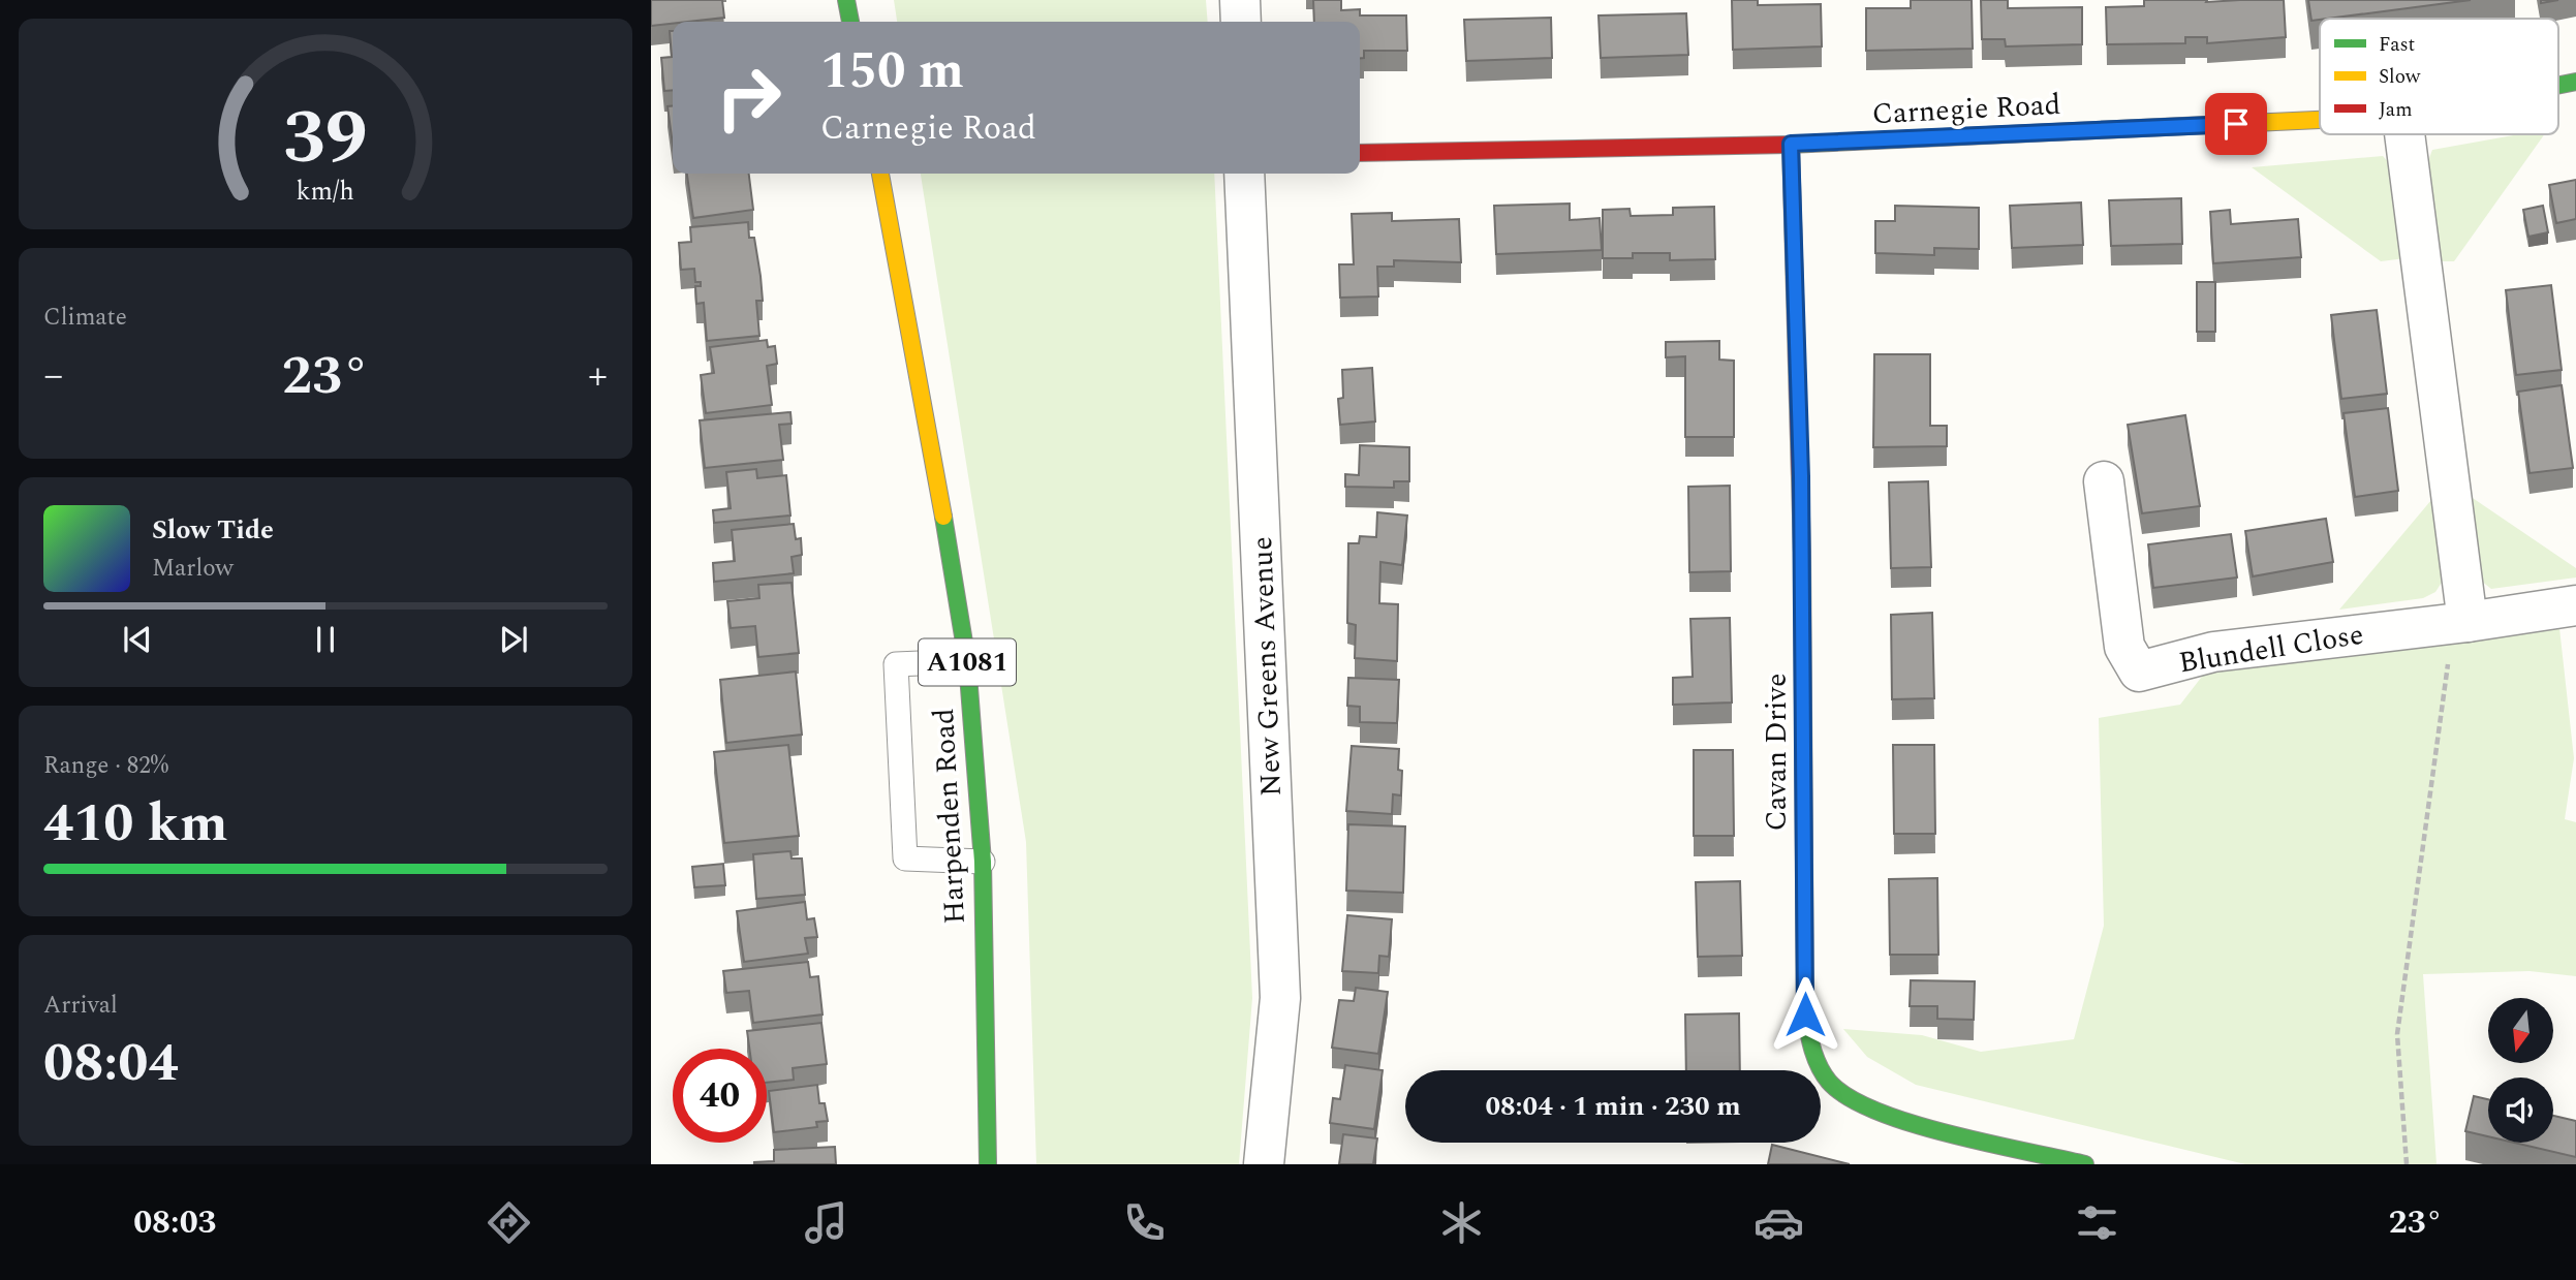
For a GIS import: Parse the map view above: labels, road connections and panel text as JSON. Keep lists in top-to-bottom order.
{
  "streets": {
    "street": [
      "Carnegie Road",
      "Blundell Close",
      "A1081",
      "New Greens Avenue",
      "Cavan Drive",
      "Harpenden Road"
    ]
  },
  "crossings": [
    ["Carnegie Road", "Cavan Drive"]
  ],
  "legend": ["Fast", "Slow", "Jam"],
  "north": "bottom",
  "page": {
    "turn": ["150 m", "Carnegie Road"],
    "tile": [
      "Climate",
      ["Range · 82%", "410 km"],
      ["Arrival", "08:04"]
    ],
    "heat": ["−", "23°", "+"],
    "song": ["Slow Tide", "Marlow"],
    "limit": "40",
    "trip": "08:04 · 1 min · 230 m",
    "tabs": ["08:03", "23°"],
    "gauge": ["39", "km/h"]
  }
}
